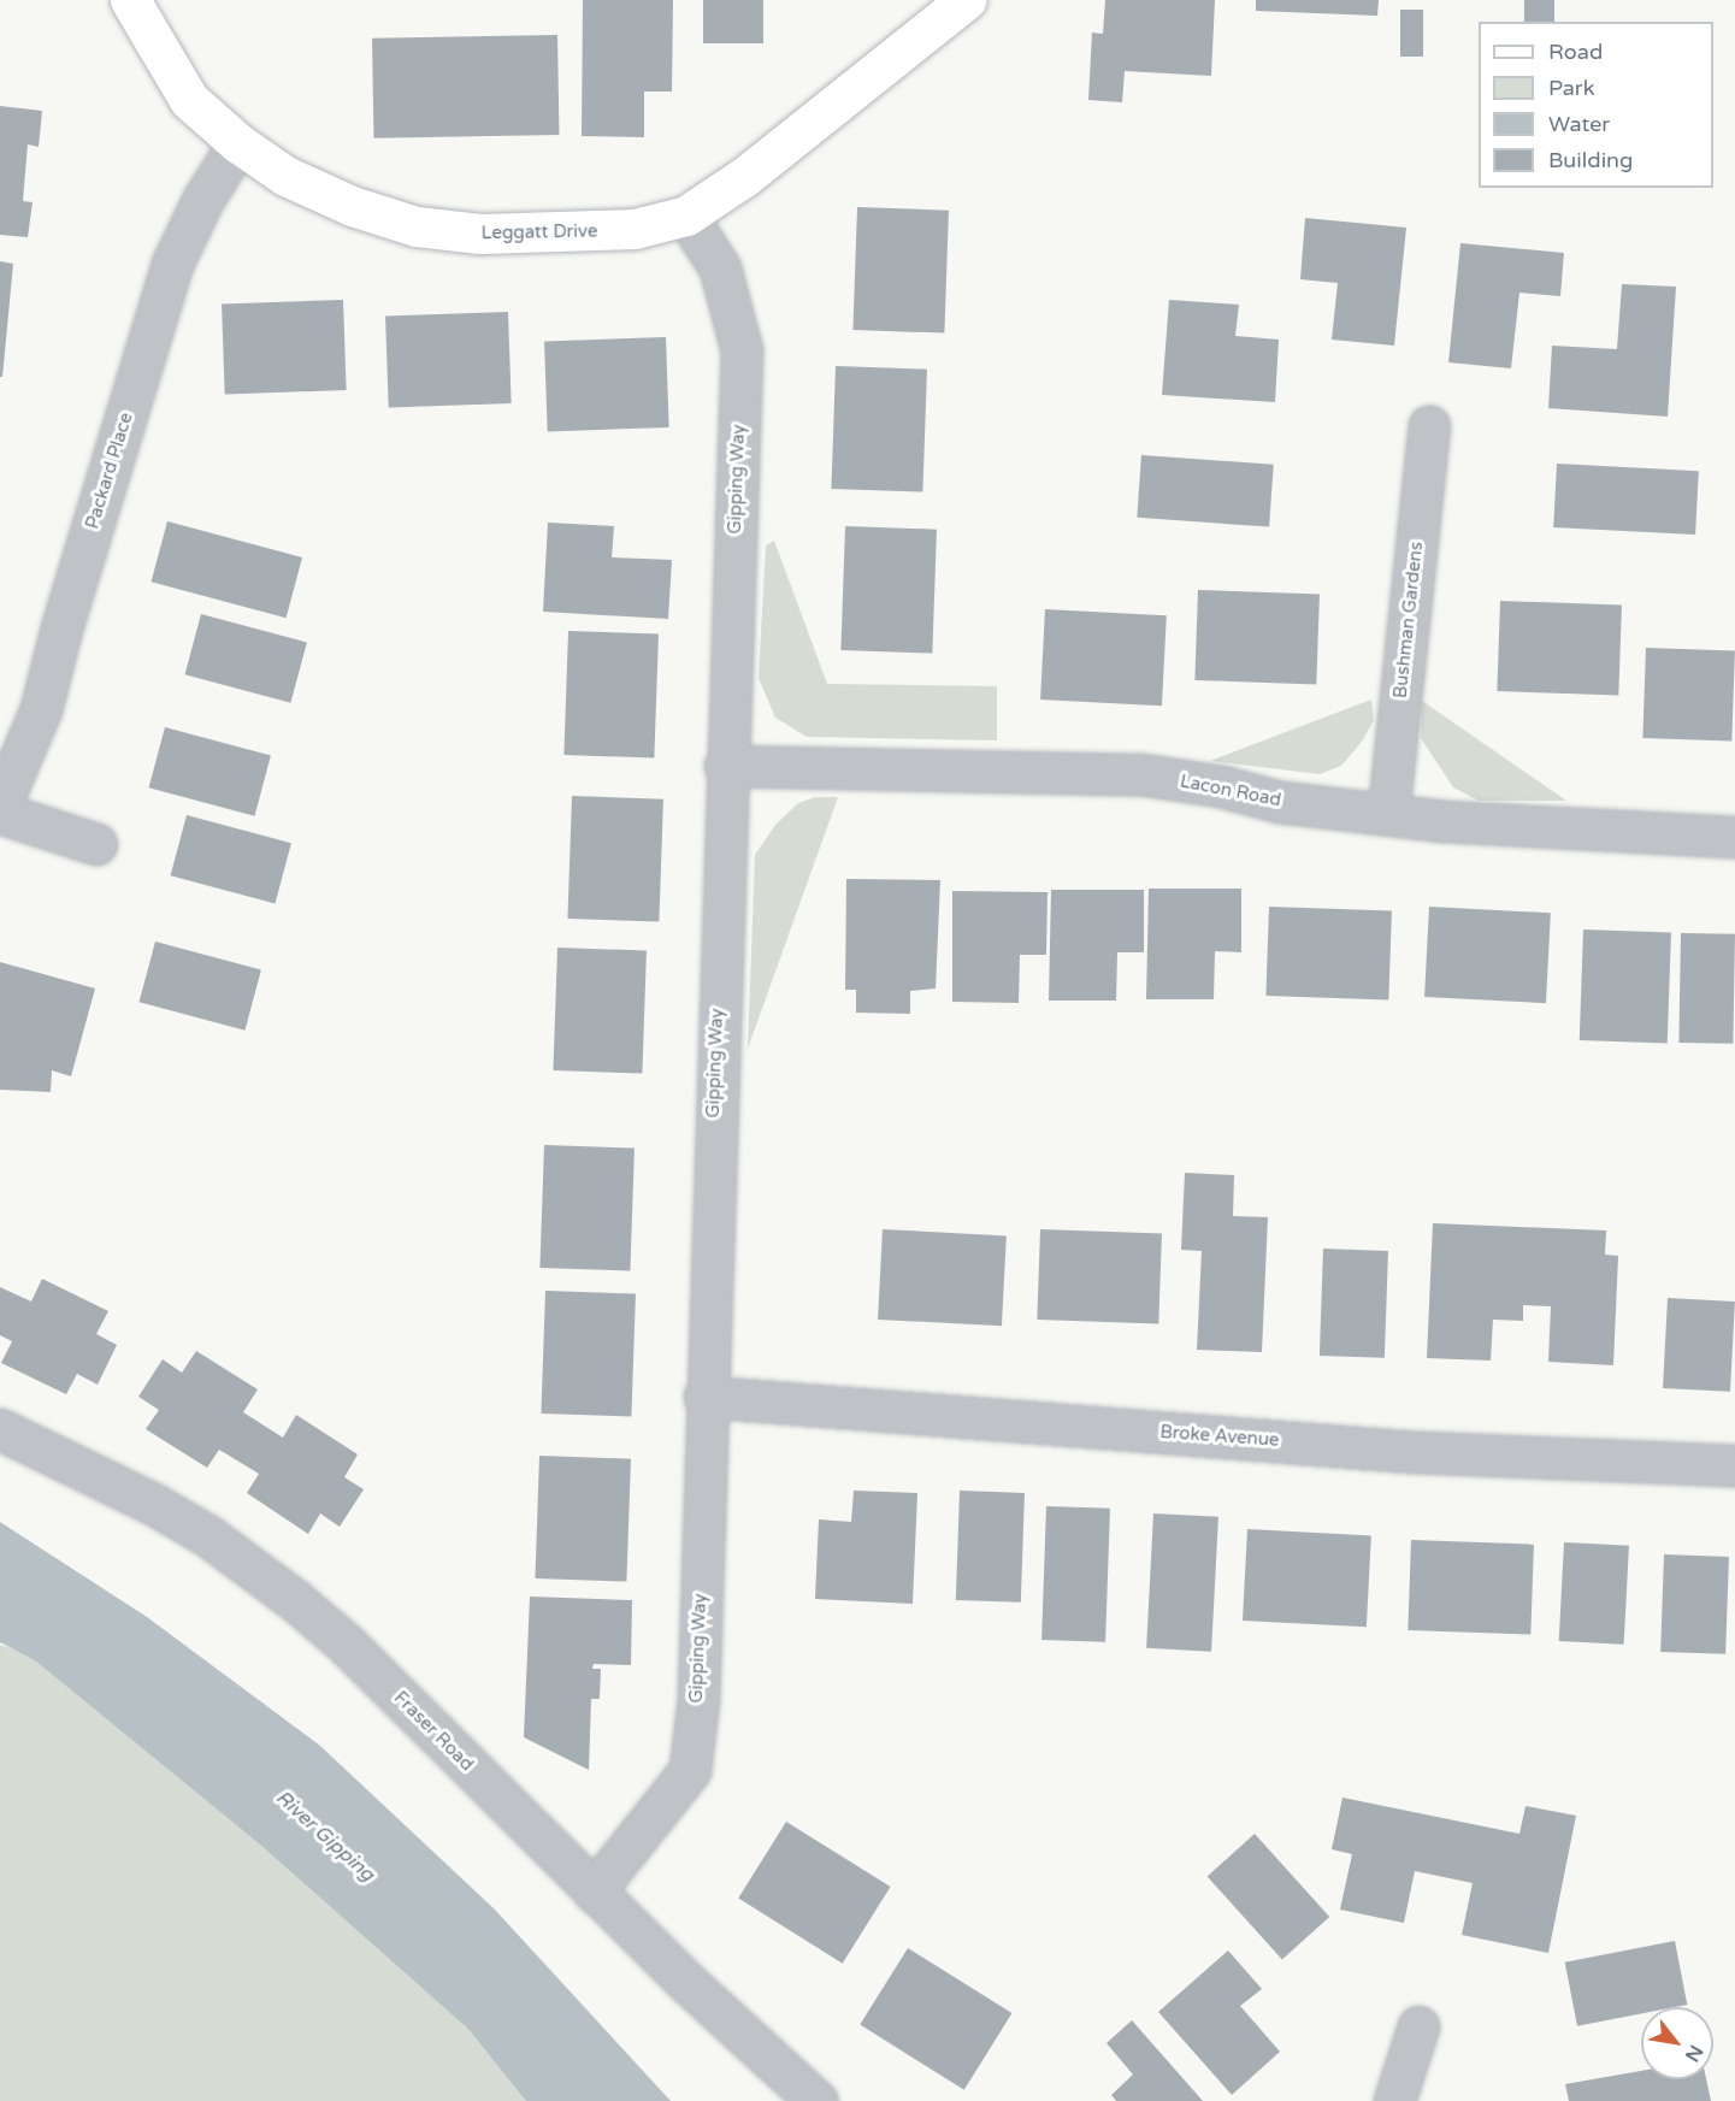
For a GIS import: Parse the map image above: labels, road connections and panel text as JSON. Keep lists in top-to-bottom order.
{
  "streets": {
    "street": [
      "Leggatt Drive",
      "Packard Place",
      "Gipping Way",
      "Bushman Gardens",
      "Lacon Road",
      "Broke Avenue",
      "Fraser Road"
    ]
  },
  "crossings": [
    ["Leggatt Drive", "Packard Place"],
    ["Leggatt Drive", "Gipping Way"],
    ["Gipping Way", "Lacon Road"],
    ["Gipping Way", "Broke Avenue"],
    ["Gipping Way", "Fraser Road"],
    ["Bushman Gardens", "Lacon Road"]
  ],
  "water": ["River Gipping"],
  "legend": [
    "Road",
    "Park",
    "Water",
    "Building"
  ],
  "north": "bottom right"
}
